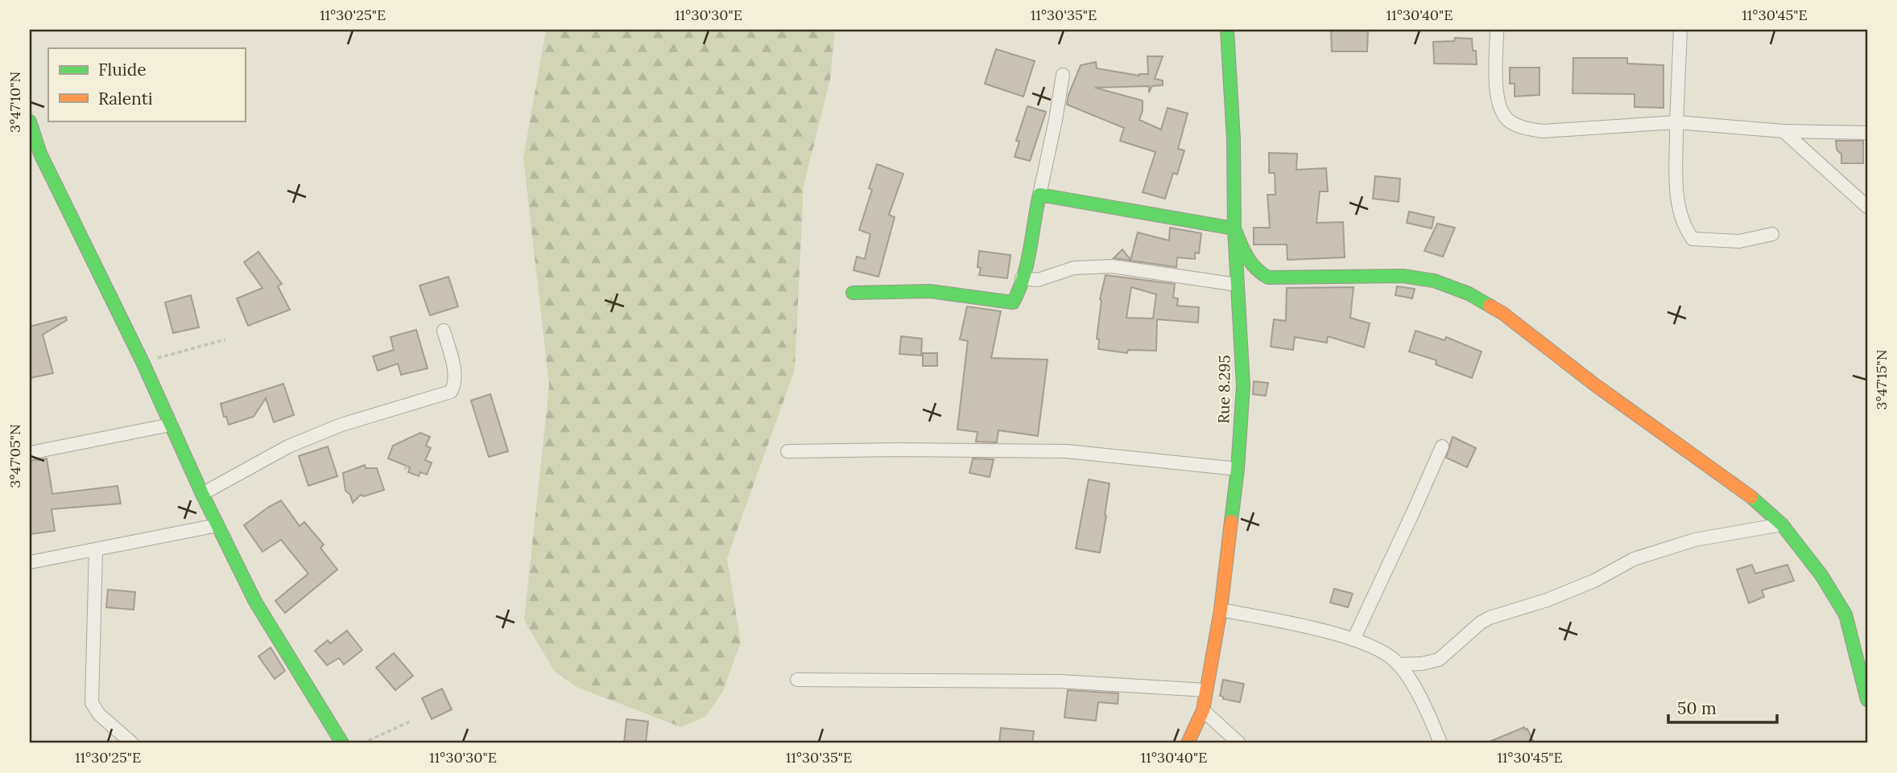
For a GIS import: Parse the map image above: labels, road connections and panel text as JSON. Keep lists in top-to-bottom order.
{
  "streets": {
    "street": ["Rue 8.295"]
  },
  "legend": ["Fluide", "Ralenti"],
  "scale_bar": "50 m",
  "coordinates": [
    "11°30'25\"E",
    "11°30'30\"E",
    "11°30'35\"E",
    "11°30'40\"E",
    "11°30'45\"E",
    "3°47'10\"N",
    "3°47'15\"N",
    "3°47'05\"N"
  ]
}
